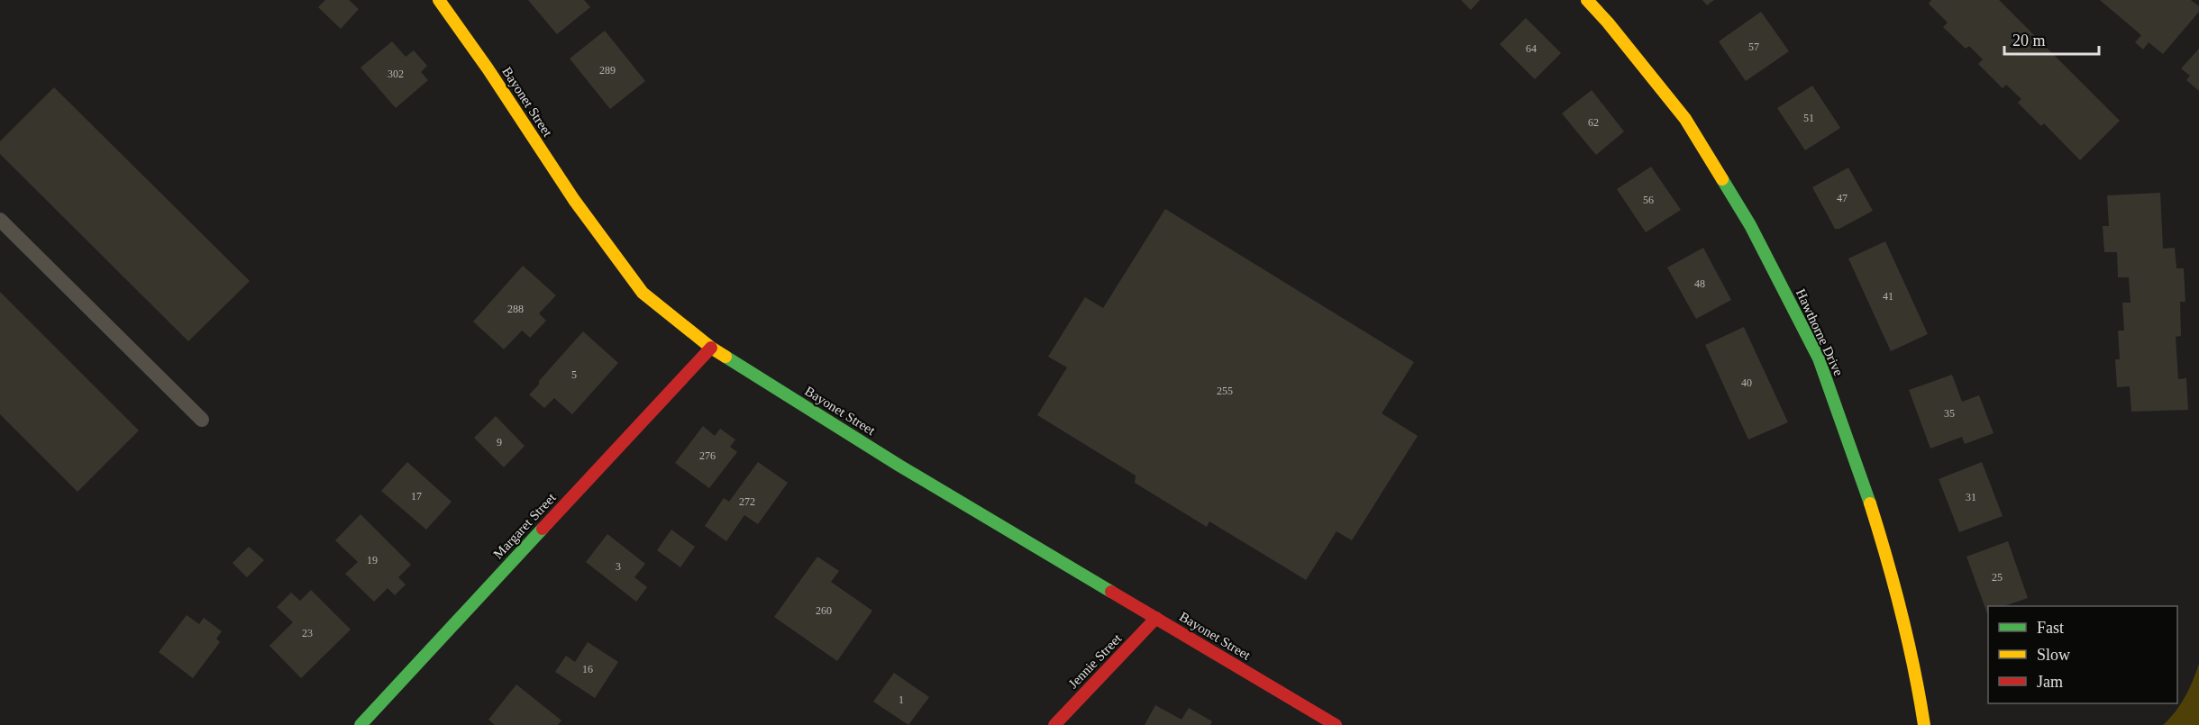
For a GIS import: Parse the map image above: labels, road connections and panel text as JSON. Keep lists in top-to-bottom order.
{
  "streets": {
    "street": [
      "Bayonet Street",
      "Hawthorne Drive",
      "Margaret Street",
      "Jennie Street"
    ]
  },
  "crossings": [
    ["Bayonet Street", "Margaret Street"],
    ["Bayonet Street", "Jennie Street"]
  ],
  "house_numbers": [
    "57",
    "64",
    "289",
    "302",
    "51",
    "62",
    "47",
    "56",
    "48",
    "41",
    "288",
    "5",
    "40",
    "255",
    "35",
    "9",
    "276",
    "17",
    "31",
    "272",
    "19",
    "3",
    "25",
    "260",
    "23",
    "16",
    "1"
  ],
  "legend": ["Fast", "Slow", "Jam"],
  "scale_bar": "20 m"
}
